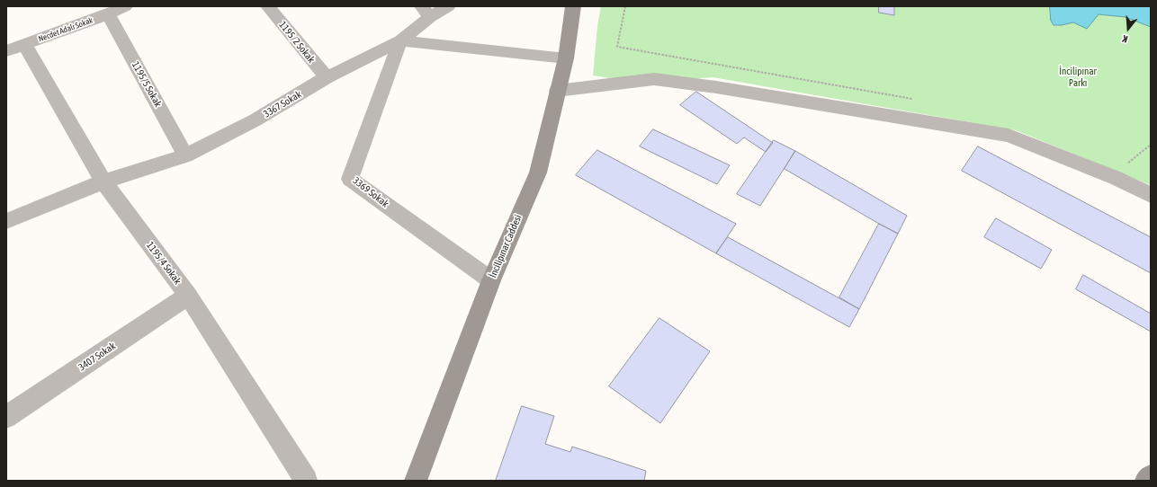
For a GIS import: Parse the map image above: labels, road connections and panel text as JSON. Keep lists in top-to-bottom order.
{
  "streets": {
    "main road": ["İncilipınar Caddesi"],
    "street": [
      "Necdet Adalı Sokak",
      "1195/2 Sokak",
      "1195/5 Sokak",
      "3367 Sokak",
      "3369 Sokak",
      "1195/4 Sokak",
      "3407 Sokak"
    ]
  },
  "crossings": [
    ["Necdet Adalı Sokak", "1195/5 Sokak"],
    ["Necdet Adalı Sokak", "1195/4 Sokak"],
    ["1195/2 Sokak", "3367 Sokak"],
    ["1195/5 Sokak", "3367 Sokak"],
    ["3367 Sokak", "3369 Sokak"],
    ["3367 Sokak", "1195/4 Sokak"],
    ["3369 Sokak", "İncilipınar Caddesi"],
    ["1195/4 Sokak", "3407 Sokak"]
  ],
  "parks": ["İncilipınar Parkı"],
  "north": "bottom"
}
